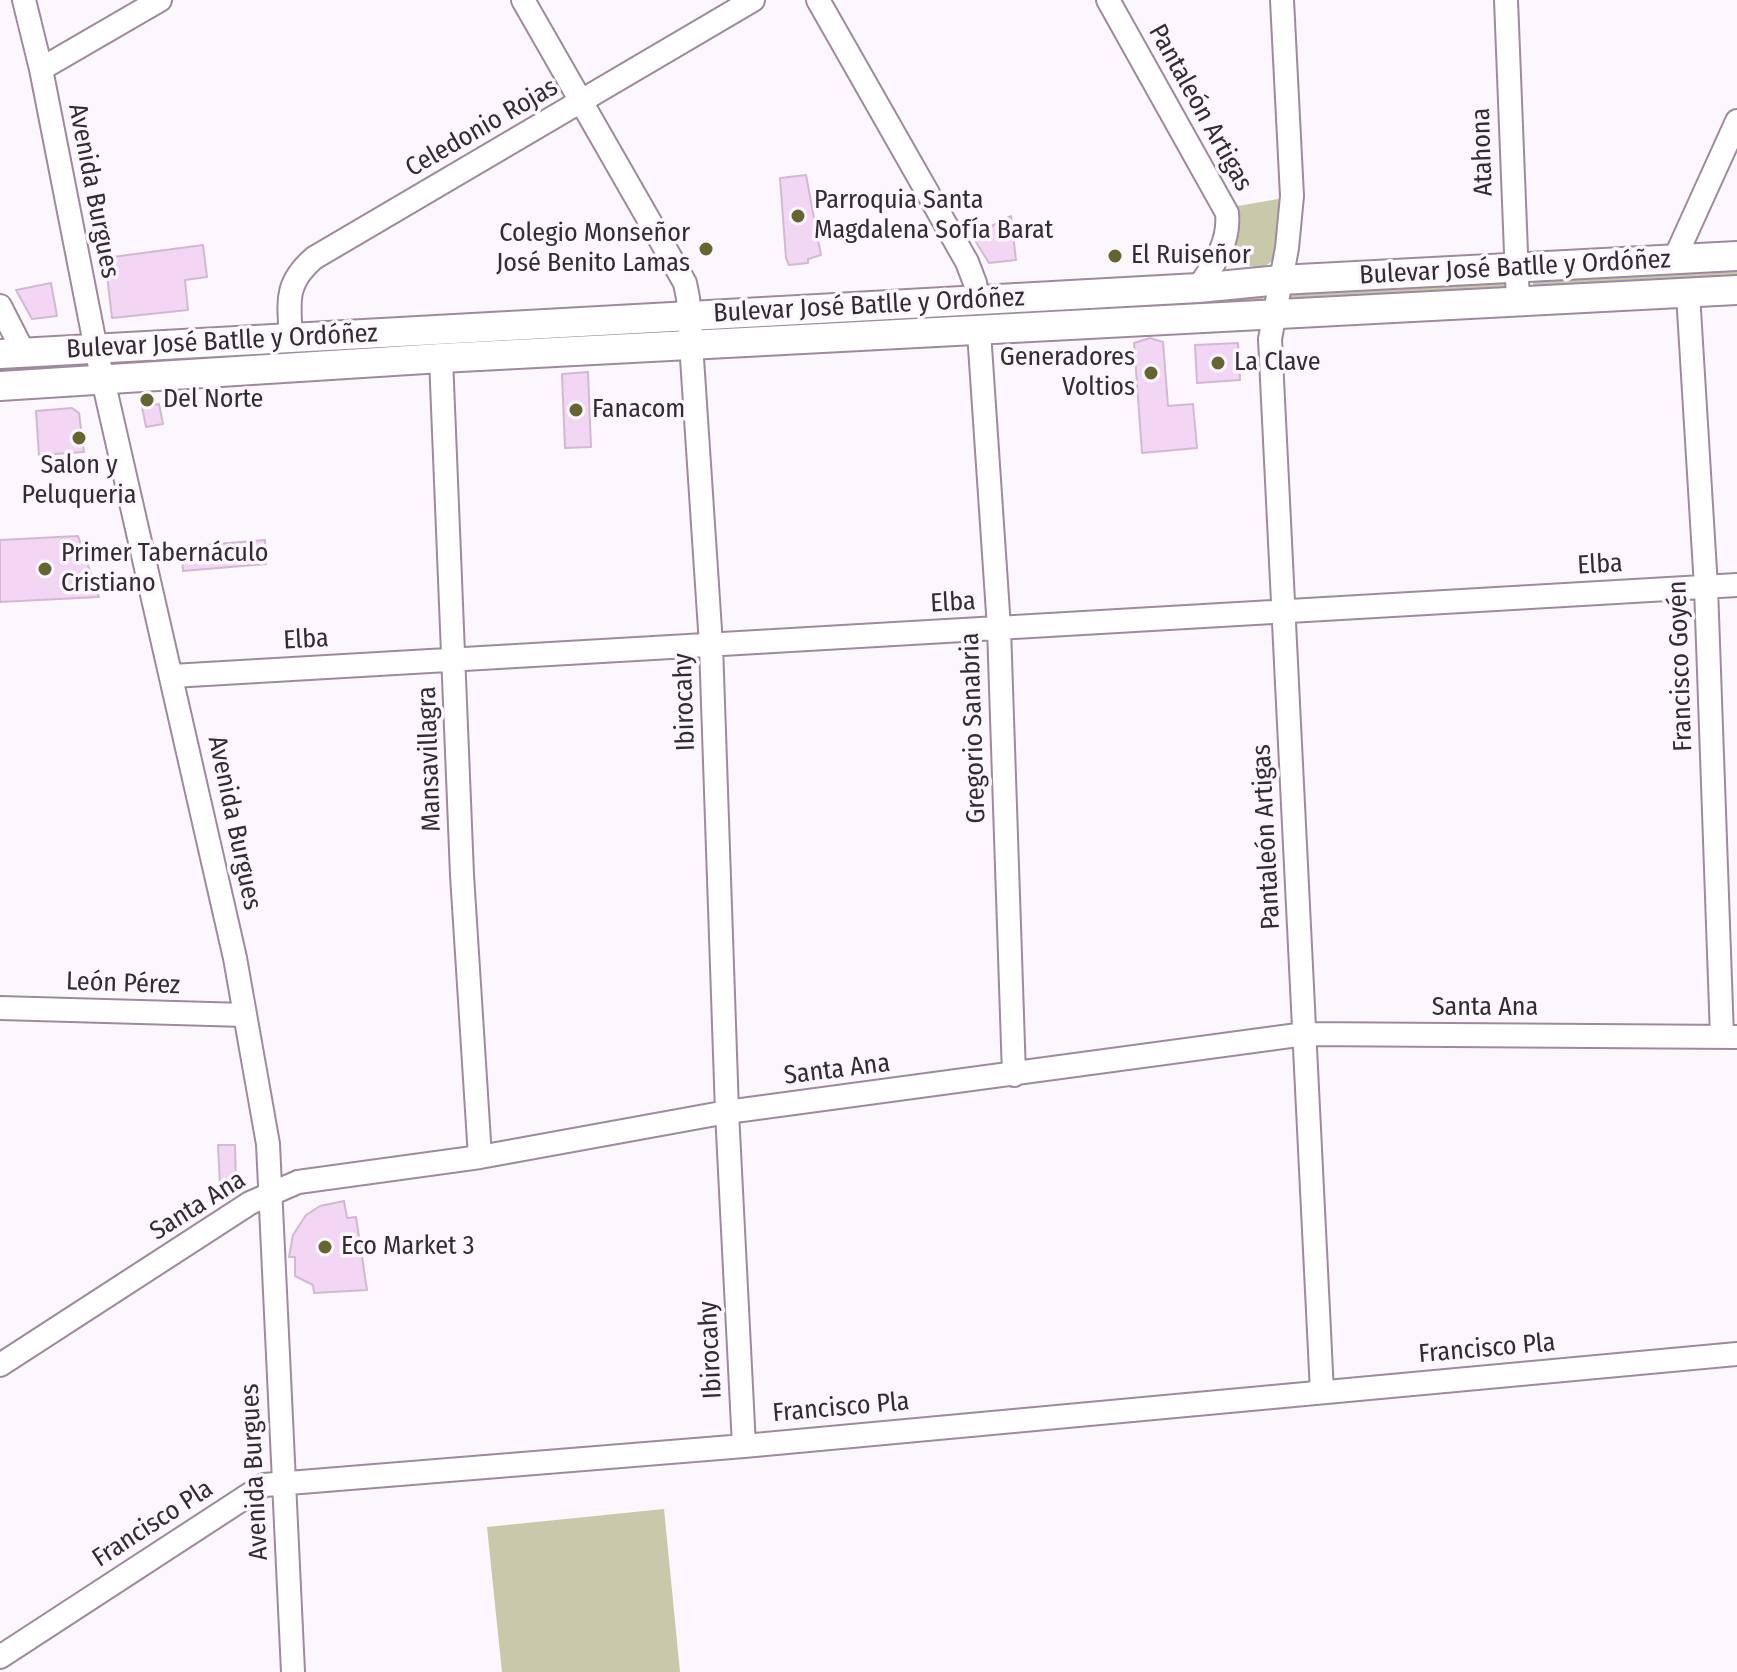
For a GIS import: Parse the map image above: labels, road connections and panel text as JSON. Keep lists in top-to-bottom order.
{
  "streets": {
    "main road": ["Bulevar José Batlle y Ordóñez"],
    "street": [
      "Pantaleón Artigas",
      "Celedonio Rojas",
      "Atahona",
      "Avenida Burgues",
      "Elba",
      "Francisco Goyén",
      "Ibirocahy",
      "Gregorio Sanabria",
      "Mansavillagra",
      "León Pérez",
      "Santa Ana",
      "Francisco Pla"
    ]
  },
  "crossings": [
    ["Pantaleón Artigas", "Bulevar José Batlle y Ordóñez"],
    ["Pantaleón Artigas", "Elba"],
    ["Pantaleón Artigas", "Santa Ana"],
    ["Pantaleón Artigas", "Francisco Pla"],
    ["Celedonio Rojas", "Bulevar José Batlle y Ordóñez"],
    ["Celedonio Rojas", "Ibirocahy"],
    ["Atahona", "Bulevar José Batlle y Ordóñez"],
    ["Avenida Burgues", "Bulevar José Batlle y Ordóñez"],
    ["Avenida Burgues", "Elba"],
    ["Avenida Burgues", "León Pérez"],
    ["Avenida Burgues", "Santa Ana"],
    ["Avenida Burgues", "Francisco Pla"],
    ["Bulevar José Batlle y Ordóñez", "Francisco Goyén"],
    ["Bulevar José Batlle y Ordóñez", "Ibirocahy"],
    ["Bulevar José Batlle y Ordóñez", "Gregorio Sanabria"],
    ["Bulevar José Batlle y Ordóñez", "Mansavillagra"],
    ["Elba", "Francisco Goyén"],
    ["Elba", "Ibirocahy"],
    ["Elba", "Gregorio Sanabria"],
    ["Elba", "Mansavillagra"],
    ["Francisco Goyén", "Santa Ana"],
    ["Ibirocahy", "Santa Ana"],
    ["Ibirocahy", "Francisco Pla"],
    ["Gregorio Sanabria", "Santa Ana"],
    ["Mansavillagra", "Santa Ana"]
  ],
  "places": [
    "Parroquia Santa Magdalena Sofía Barat",
    "Colegio Monseñor José Benito Lamas",
    "El Ruiseñor",
    "La Clave",
    "Generadores Voltios",
    "Del Norte",
    "Fanacom",
    "Salon y Peluqueria",
    "Primer Tabernáculo Cristiano",
    "Eco Market 3"
  ]
}
